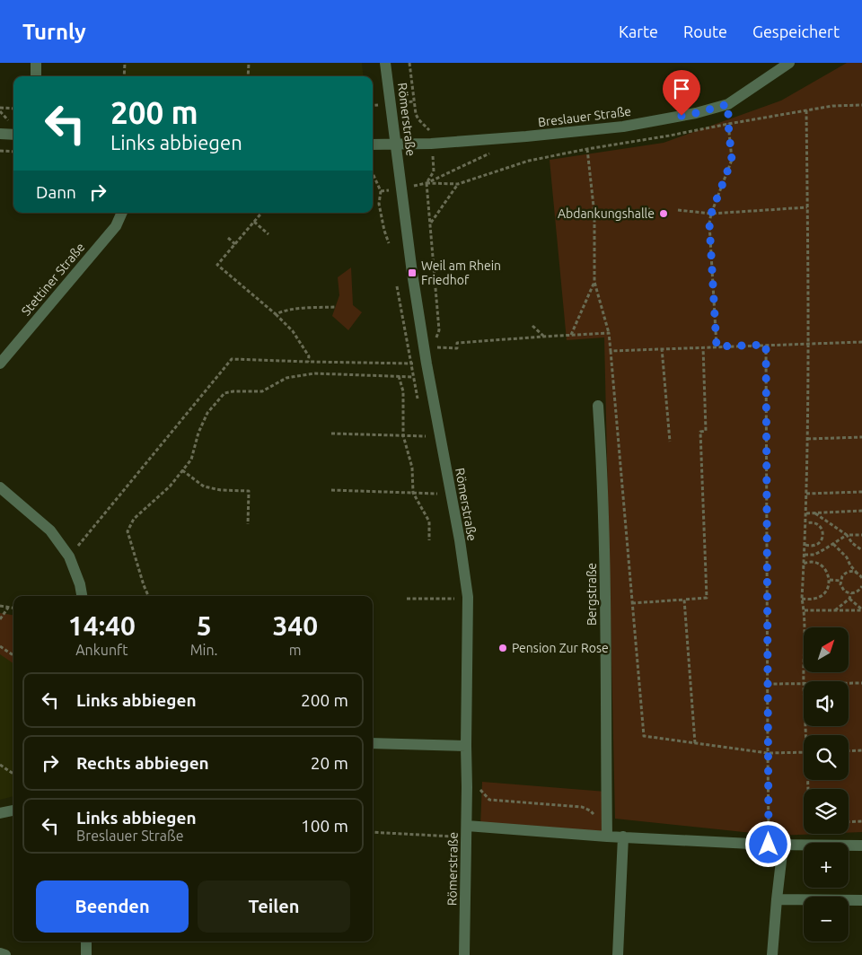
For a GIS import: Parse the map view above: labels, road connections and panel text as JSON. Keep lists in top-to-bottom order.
{
  "streets": {
    "street": [
      "Breslauer Straße",
      "Römerstraße",
      "Stettiner Straße",
      "Bergstraße"
    ]
  },
  "crossings": [
    ["Breslauer Straße", "Römerstraße"]
  ],
  "places": {
    "other": ["Abdankungshalle", "Pension Zur Rose"],
    "transit": ["Weil am Rhein Friedhof"]
  },
  "north": "top right",
  "page": {
    "header": "Turnly",
    "nav": ["Karte", "Route", "Gespeichert"],
    "turn": ["200 m", "Links abbiegen"],
    "then": "Dann",
    "eta": [
      "14:40",
      "Ankunft",
      "5",
      "Min.",
      "340",
      "m"
    ],
    "map_buttons": ["+", "−"],
    "list": [
      {
        "name": "Links abbiegen",
        "value": "200 m"
      },
      {
        "name": "Rechts abbiegen",
        "value": "20 m"
      },
      {
        "name": "Links abbiegen",
        "note": "Breslauer Straße",
        "value": "100 m"
      }
    ],
    "buttons": ["Beenden", "Teilen"]
  }
}
